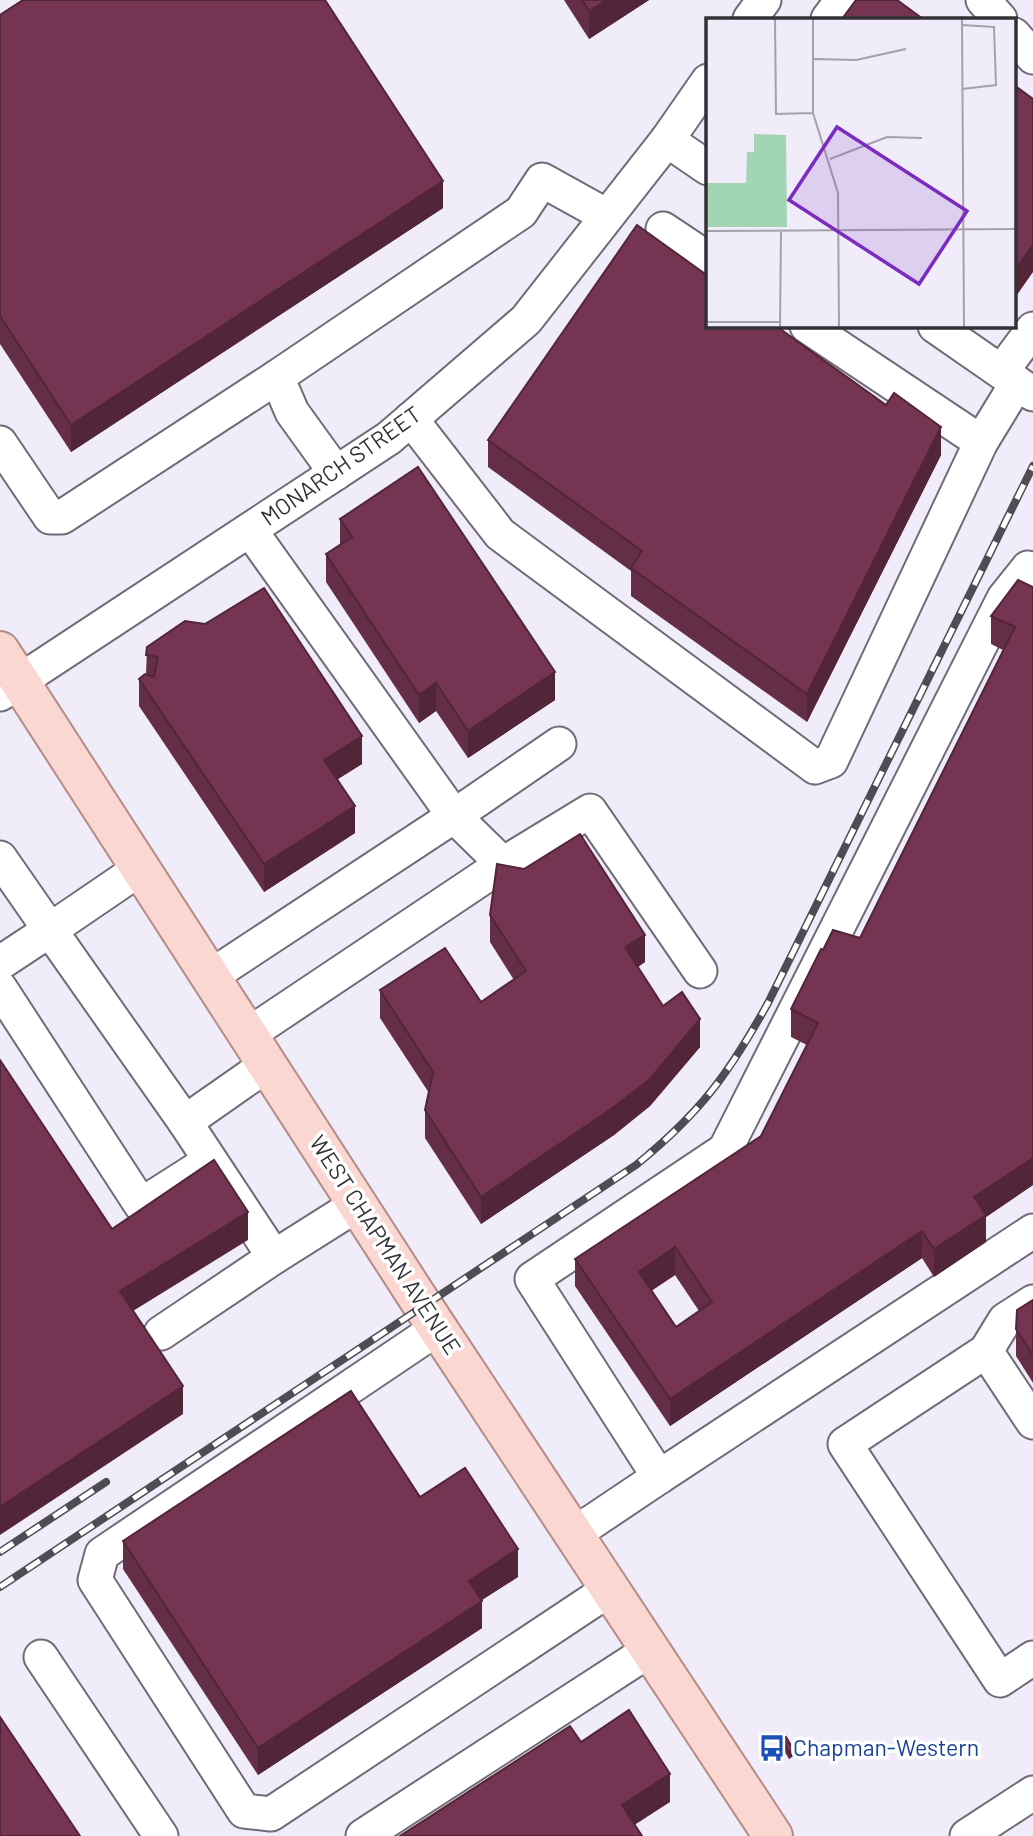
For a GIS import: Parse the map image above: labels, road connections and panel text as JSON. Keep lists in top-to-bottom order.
{
  "streets": {
    "main road": ["WEST CHAPMAN AVENUE"],
    "street": ["MONARCH STREET"]
  },
  "crossings": [
    ["MONARCH STREET", "WEST CHAPMAN AVENUE"]
  ],
  "places": {
    "bus stop": ["Chapman-Western"]
  }
}
